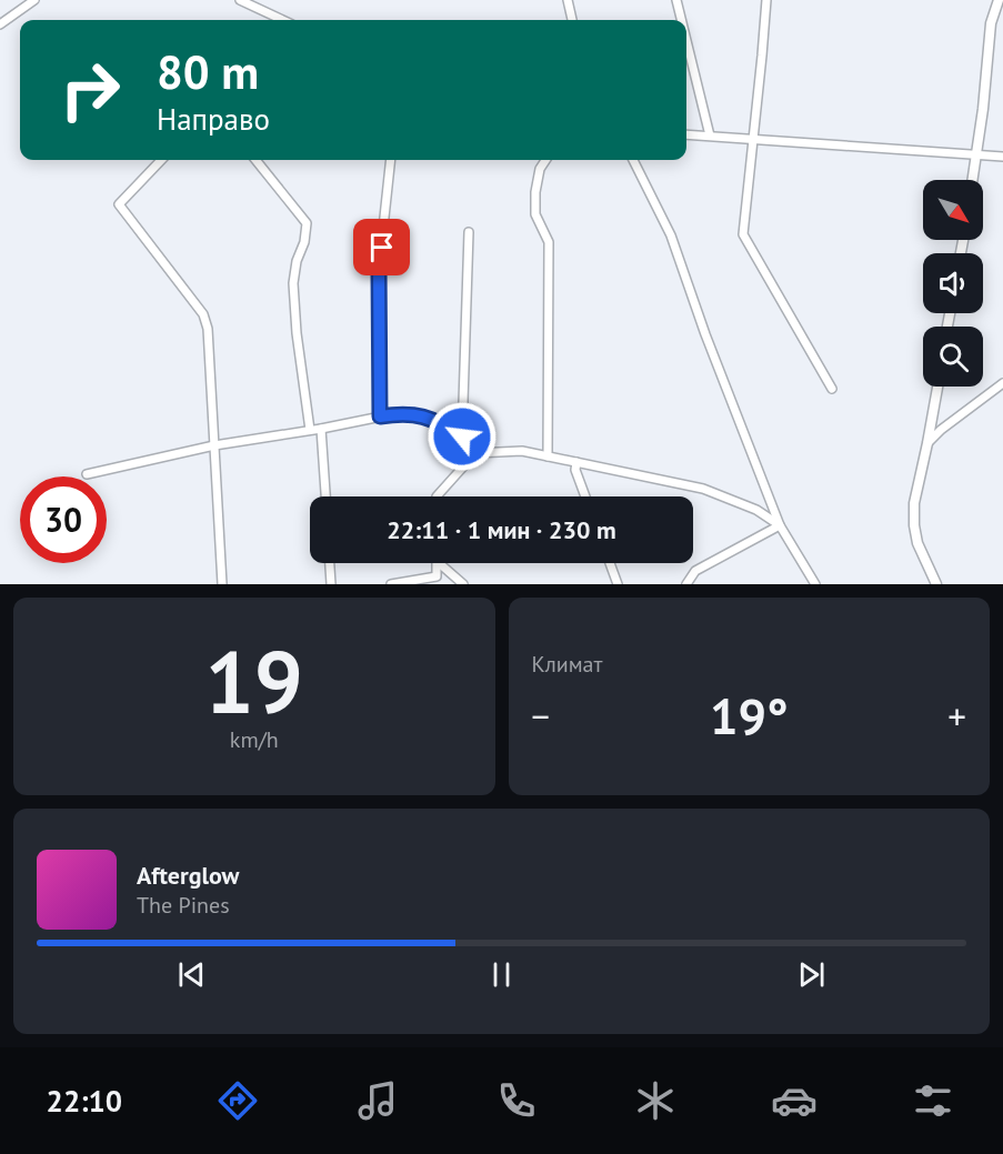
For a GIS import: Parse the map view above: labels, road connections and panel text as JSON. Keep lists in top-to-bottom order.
{
  "north": "bottom right",
  "page": {
    "turn": ["80 m", "Направо"],
    "limit": "30",
    "trip": "22:11 · 1 мин · 230 m",
    "tile": [
      ["19", "km/h"],
      "Климат"
    ],
    "heat": ["−", "19°", "+"],
    "song": ["Afterglow", "The Pines"],
    "tabs": "22:10"
  }
}
